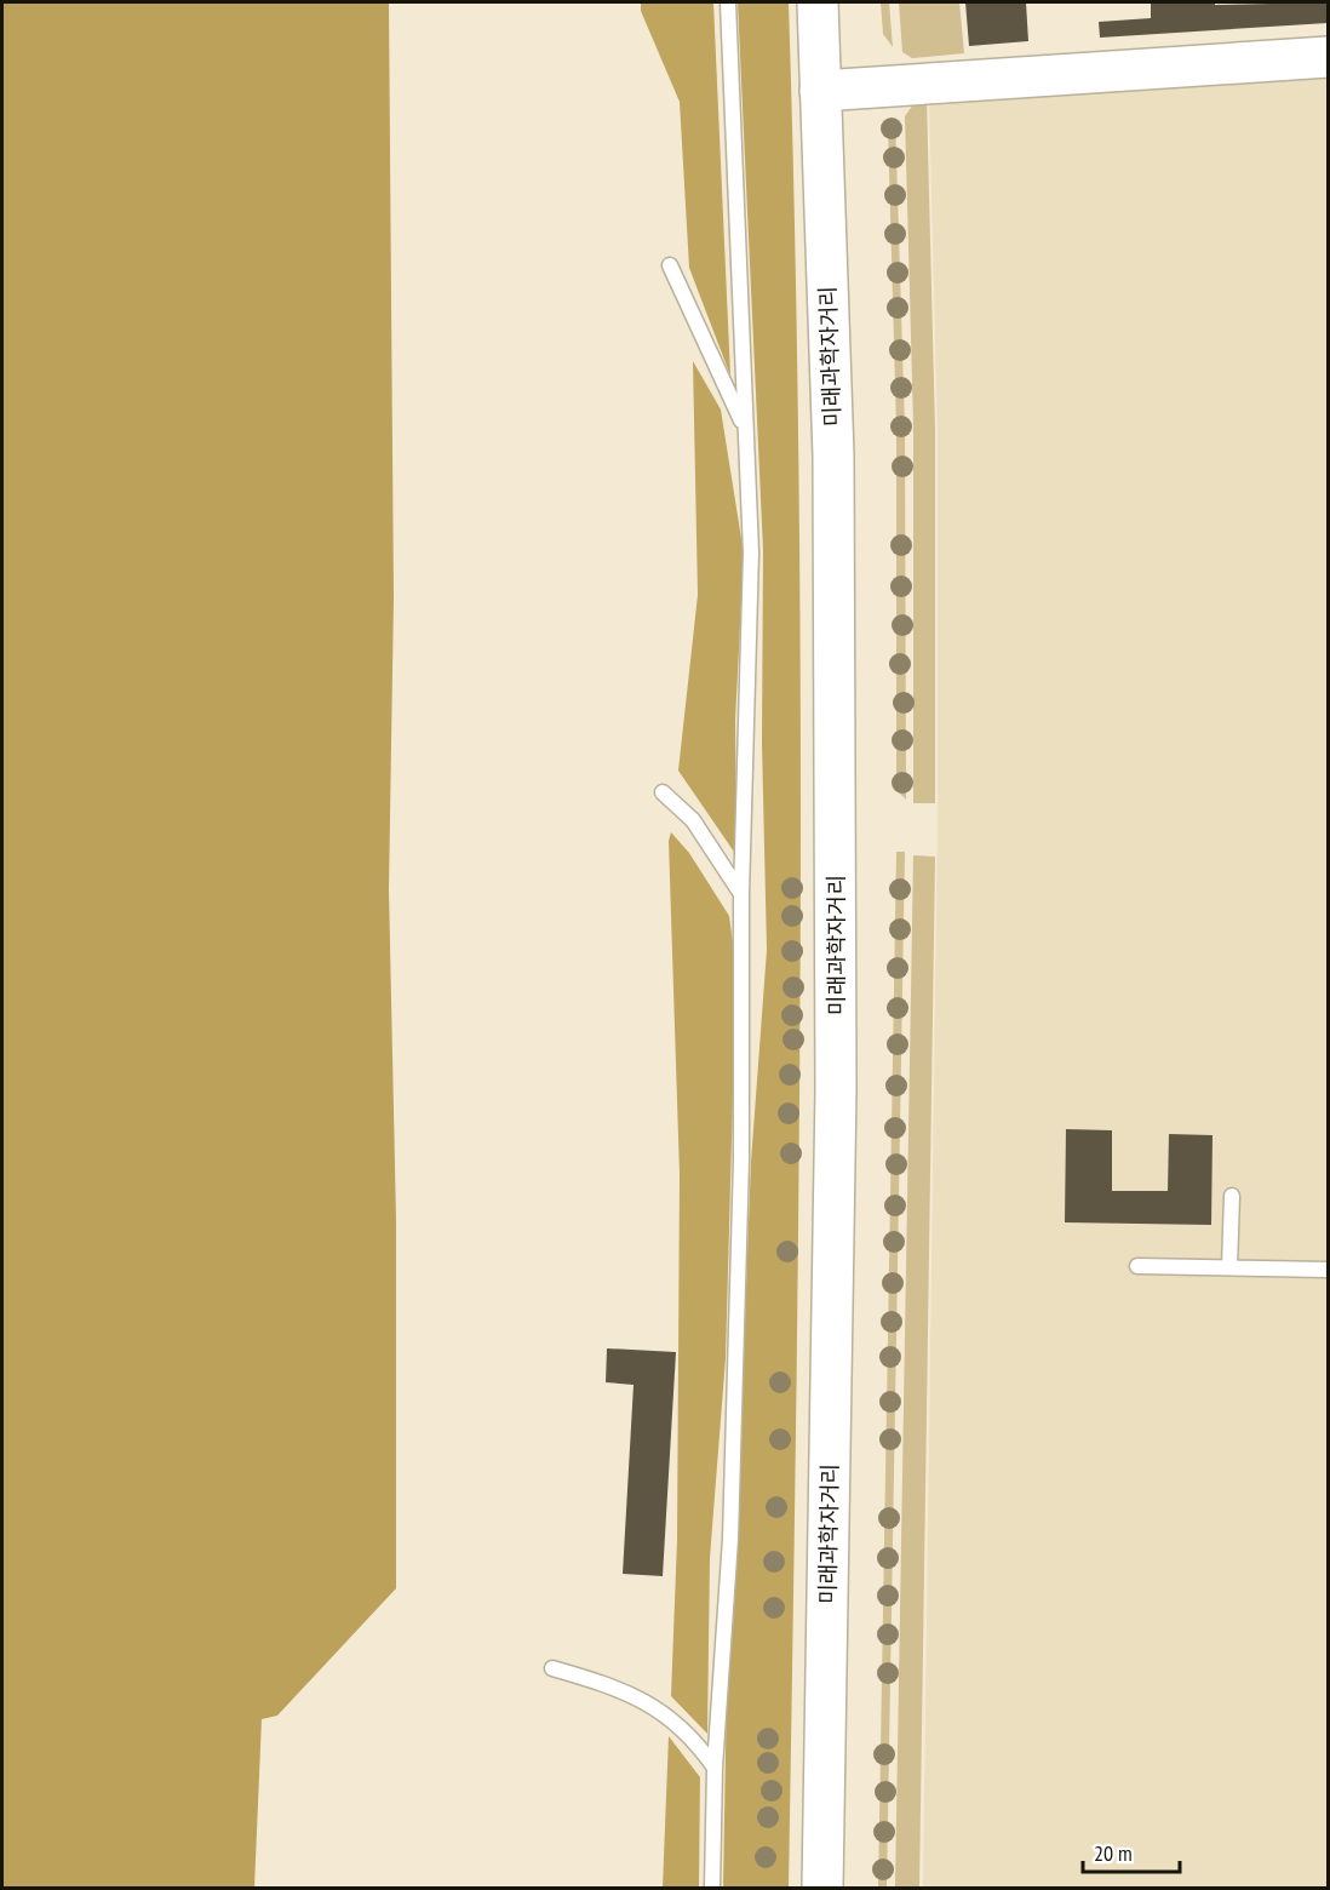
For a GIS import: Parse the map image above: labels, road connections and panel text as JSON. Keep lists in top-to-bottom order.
{
  "streets": {
    "main road": ["미래과학자거리"]
  },
  "scale_bar": "20 m"
}
